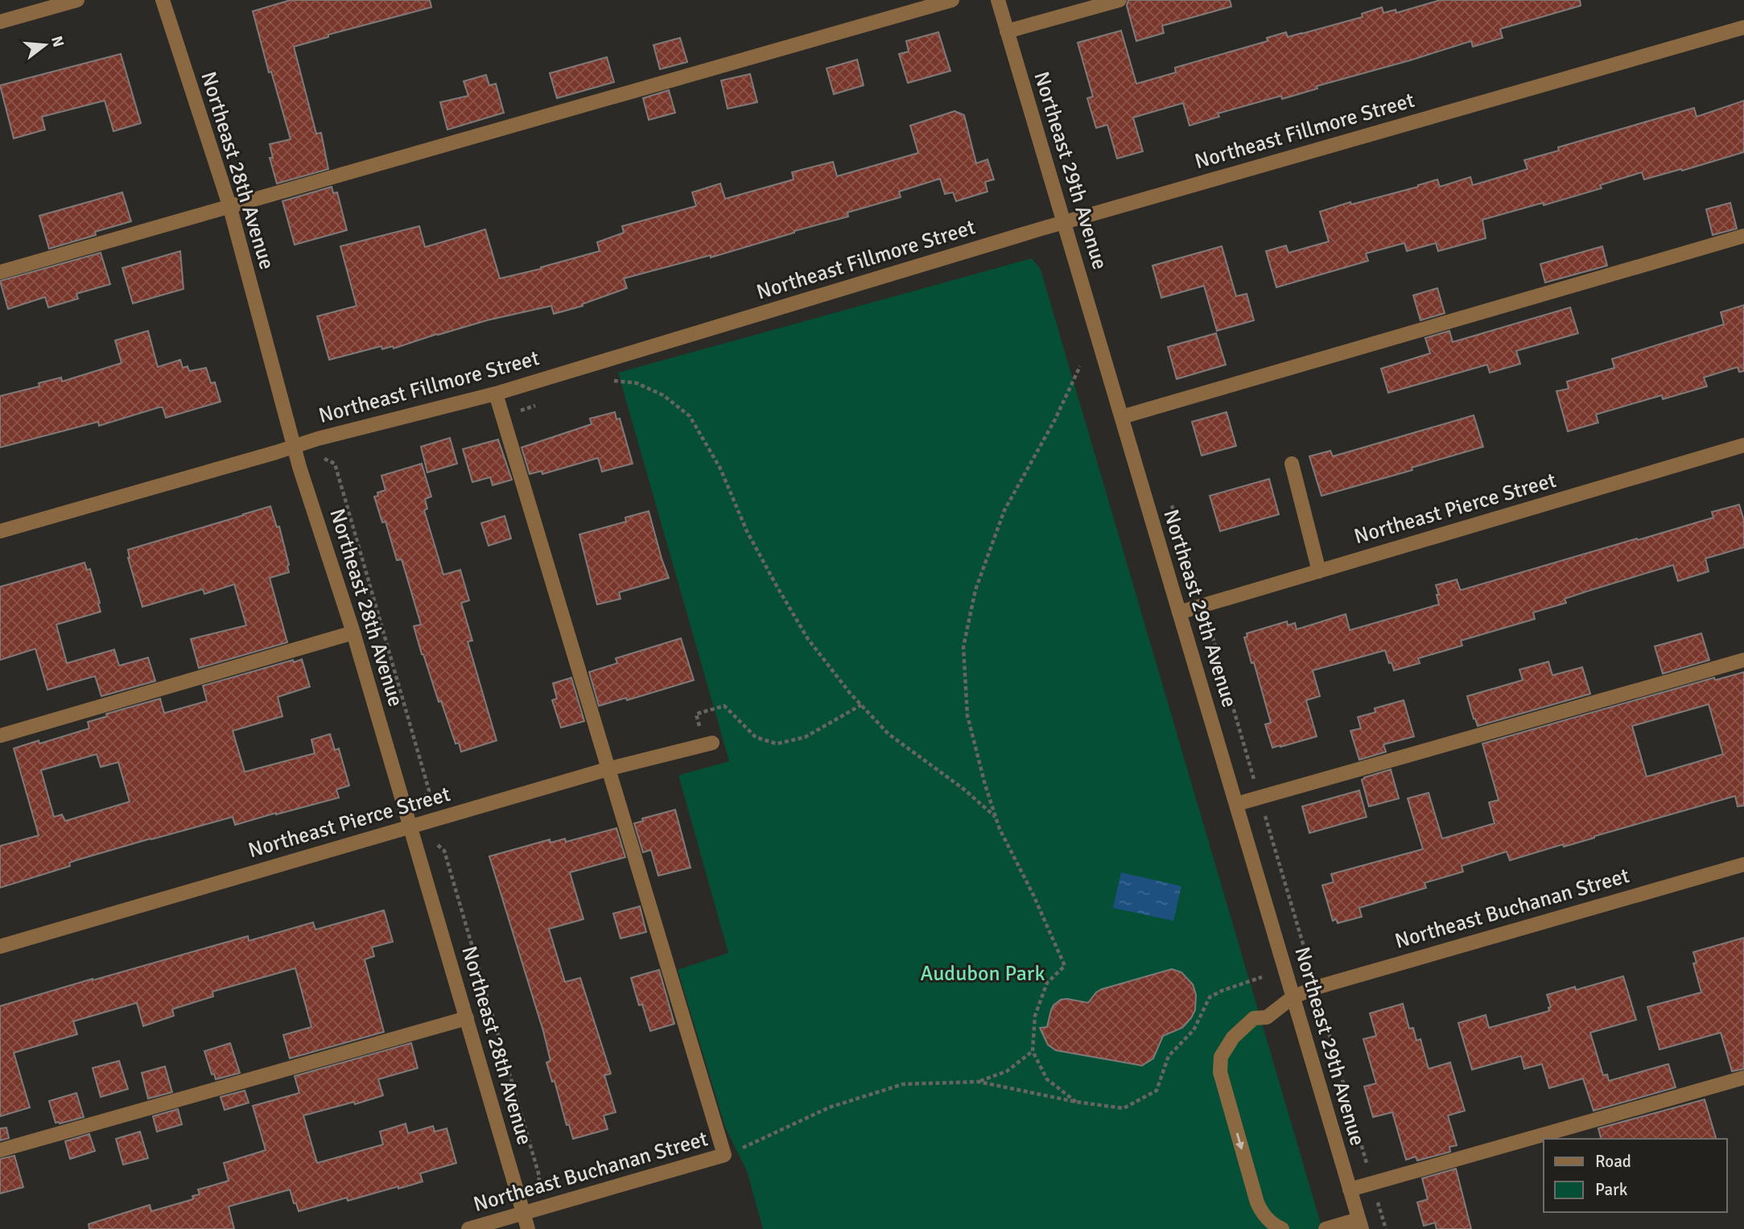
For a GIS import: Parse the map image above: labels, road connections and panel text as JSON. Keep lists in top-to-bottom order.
{
  "streets": {
    "street": [
      "Northeast Fillmore Street",
      "Northeast 28th Avenue",
      "Northeast 29th Avenue",
      "Northeast Pierce Street",
      "Northeast Buchanan Street"
    ]
  },
  "crossings": [
    ["Northeast Fillmore Street", "Northeast 28th Avenue"],
    ["Northeast Fillmore Street", "Northeast 29th Avenue"],
    ["Northeast 28th Avenue", "Northeast Pierce Street"],
    ["Northeast 28th Avenue", "Northeast Buchanan Street"],
    ["Northeast 29th Avenue", "Northeast Pierce Street"],
    ["Northeast 29th Avenue", "Northeast Buchanan Street"]
  ],
  "parks": ["Audubon Park"],
  "legend": ["Road", "Park"],
  "north": "right"
}
